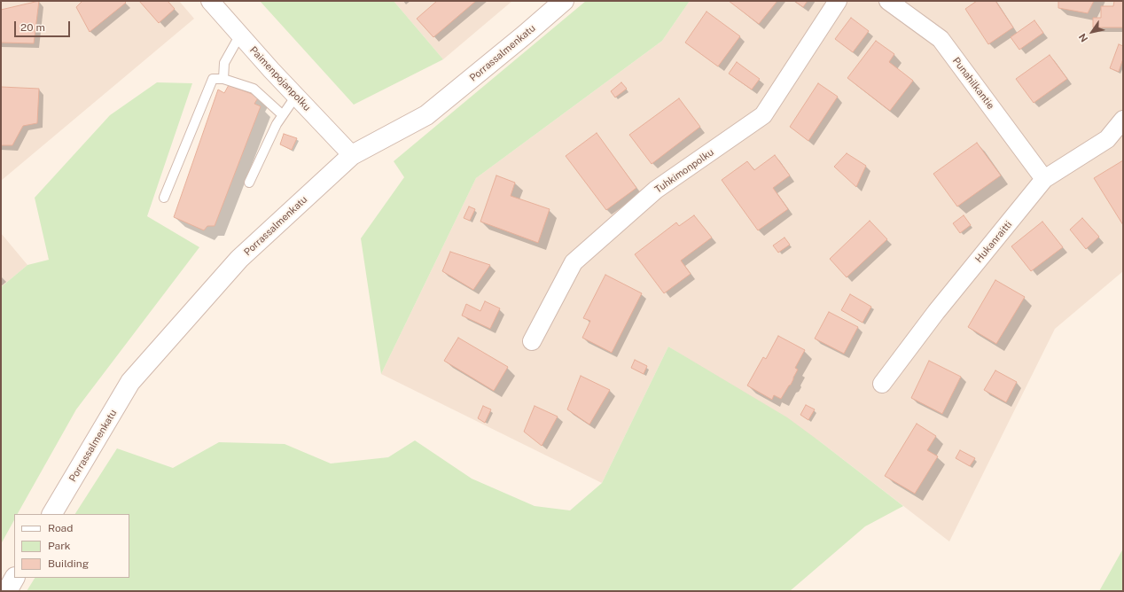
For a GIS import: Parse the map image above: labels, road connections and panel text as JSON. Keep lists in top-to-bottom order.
{
  "streets": {
    "street": [
      "Porrassalmenkatu",
      "Paimenpojanpolku",
      "Punahilkantie",
      "Tuhkimonpolku",
      "Hukanraitti"
    ]
  },
  "crossings": [
    ["Porrassalmenkatu", "Paimenpojanpolku"],
    ["Punahilkantie", "Hukanraitti"]
  ],
  "legend": ["Road", "Park", "Building"],
  "scale_bar": "20 m",
  "north": "bottom left"
}
